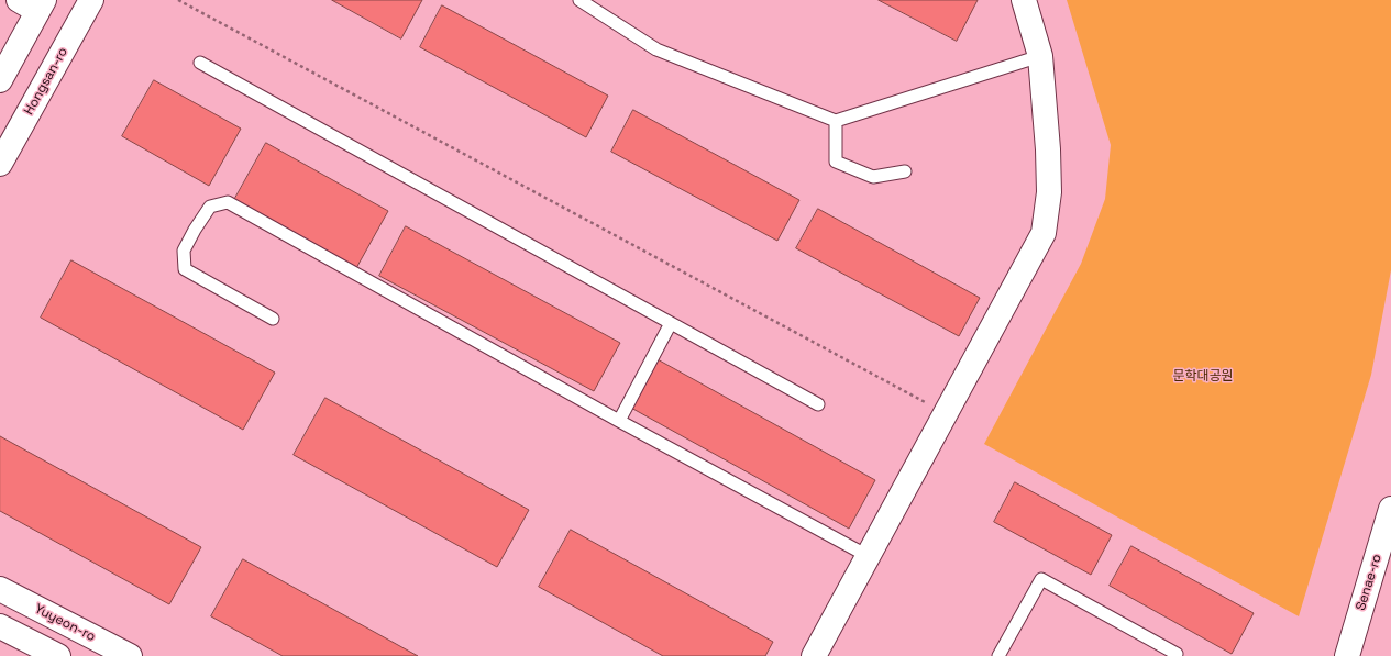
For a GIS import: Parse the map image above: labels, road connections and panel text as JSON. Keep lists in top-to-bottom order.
{
  "streets": {
    "street": ["Hongsan-ro", "Senae-ro", "Yuyeon-ro"]
  },
  "parks": ["문학대공원"]
}
